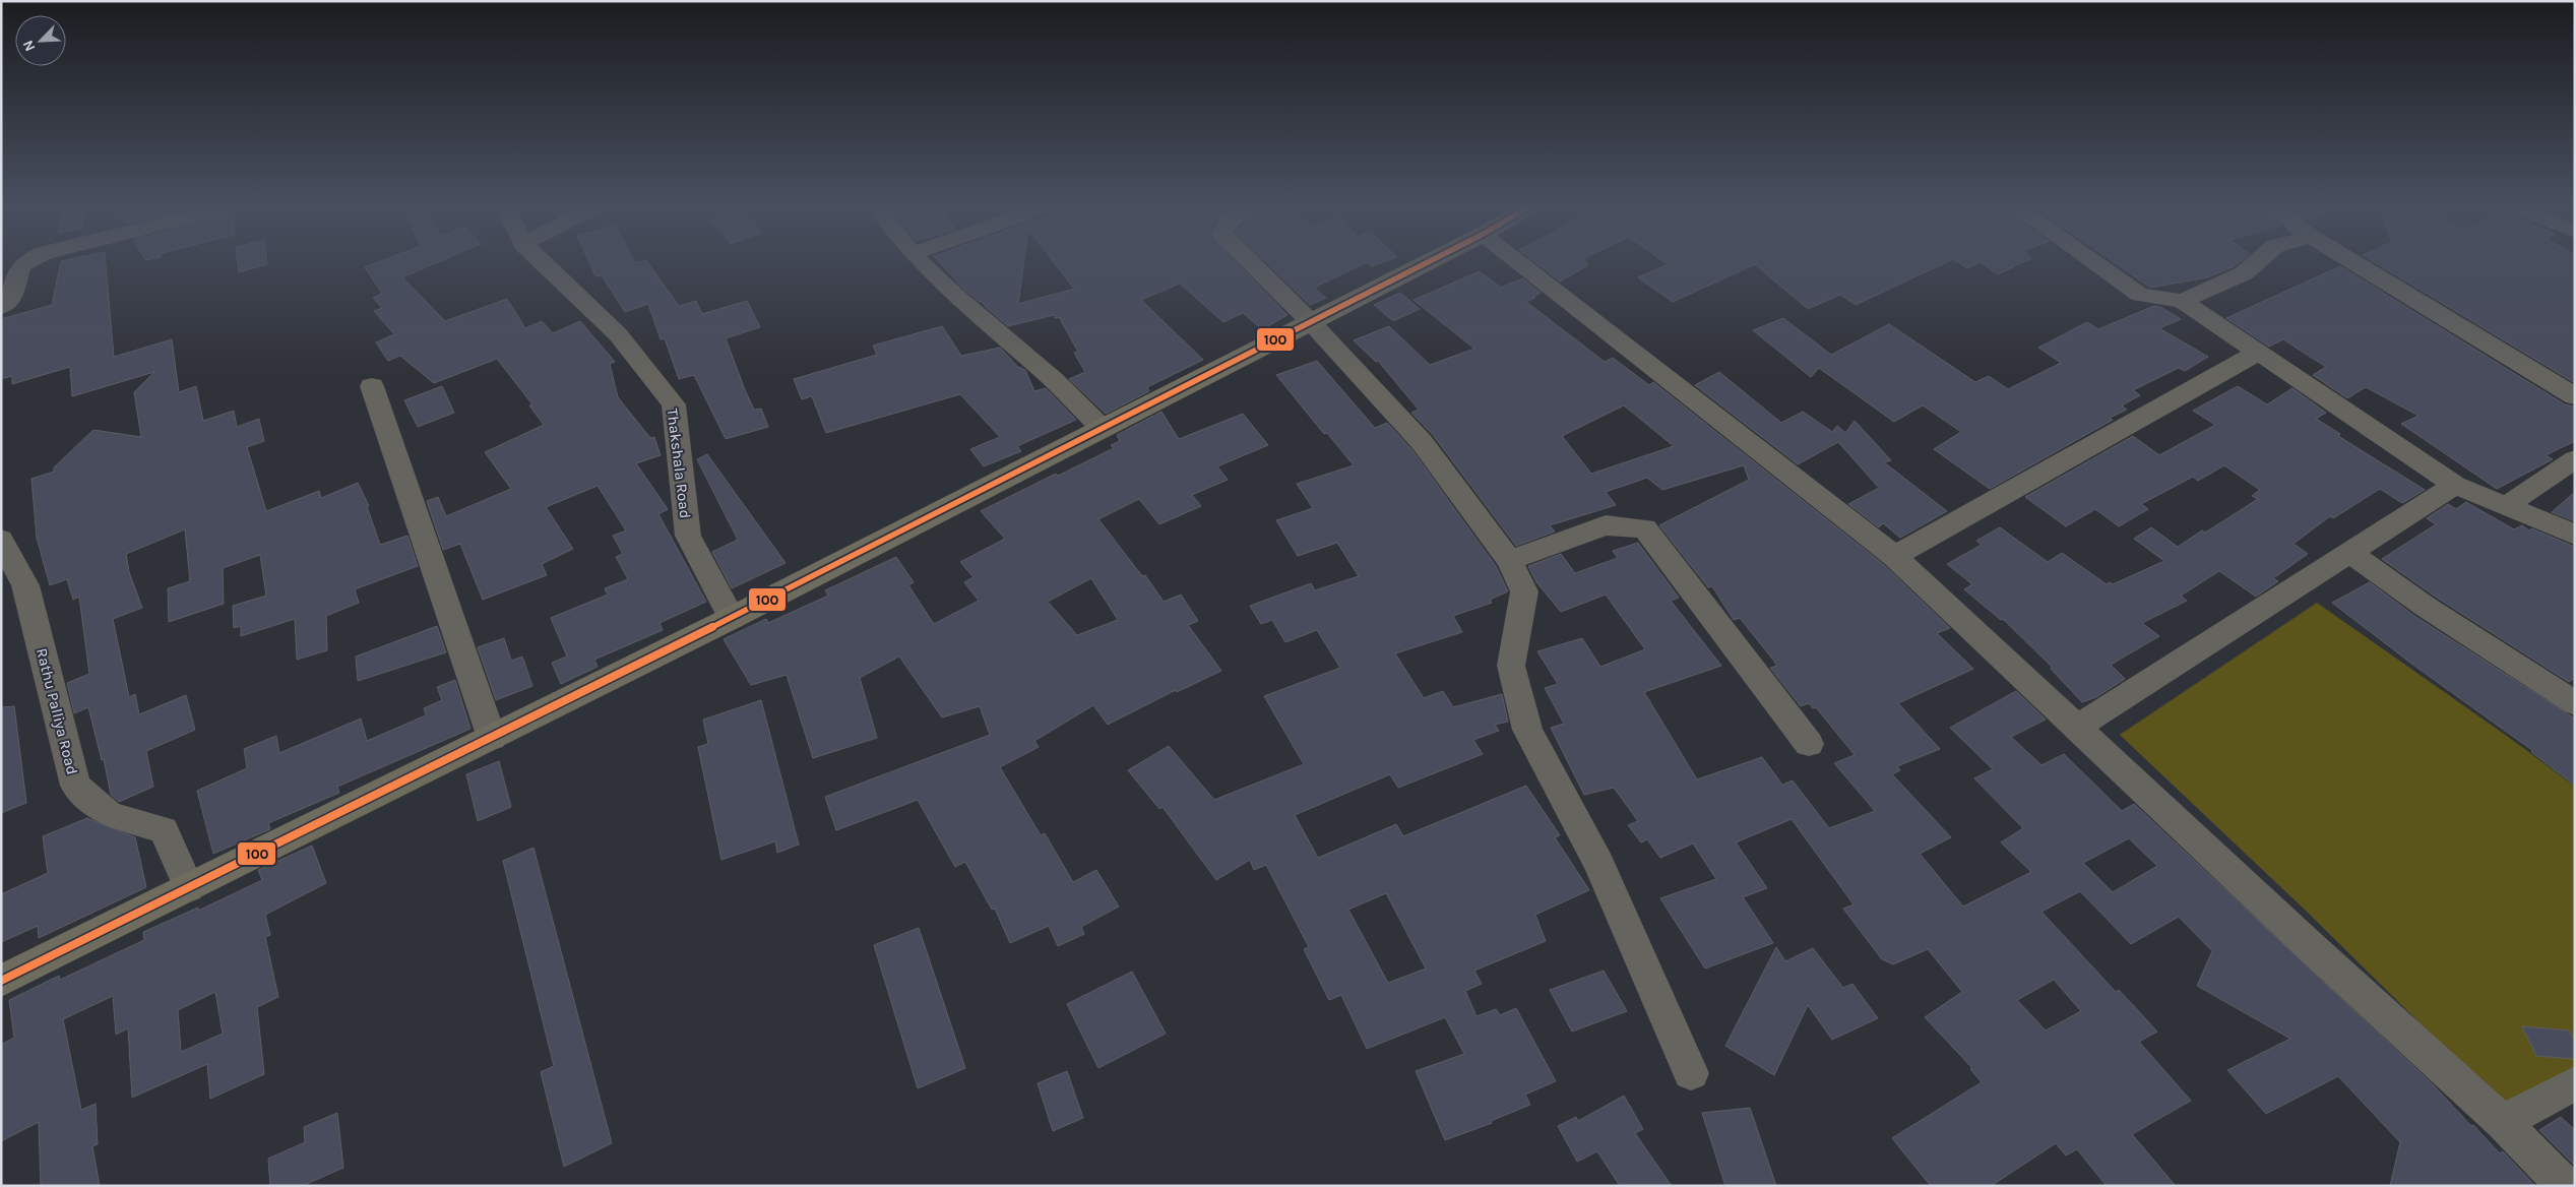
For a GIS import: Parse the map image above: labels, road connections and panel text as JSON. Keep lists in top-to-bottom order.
{
  "streets": {
    "street": ["Thakshala Road", "Rathu Palliya Road"]
  },
  "lines": ["transit line 100"],
  "north": "bottom left"
}
